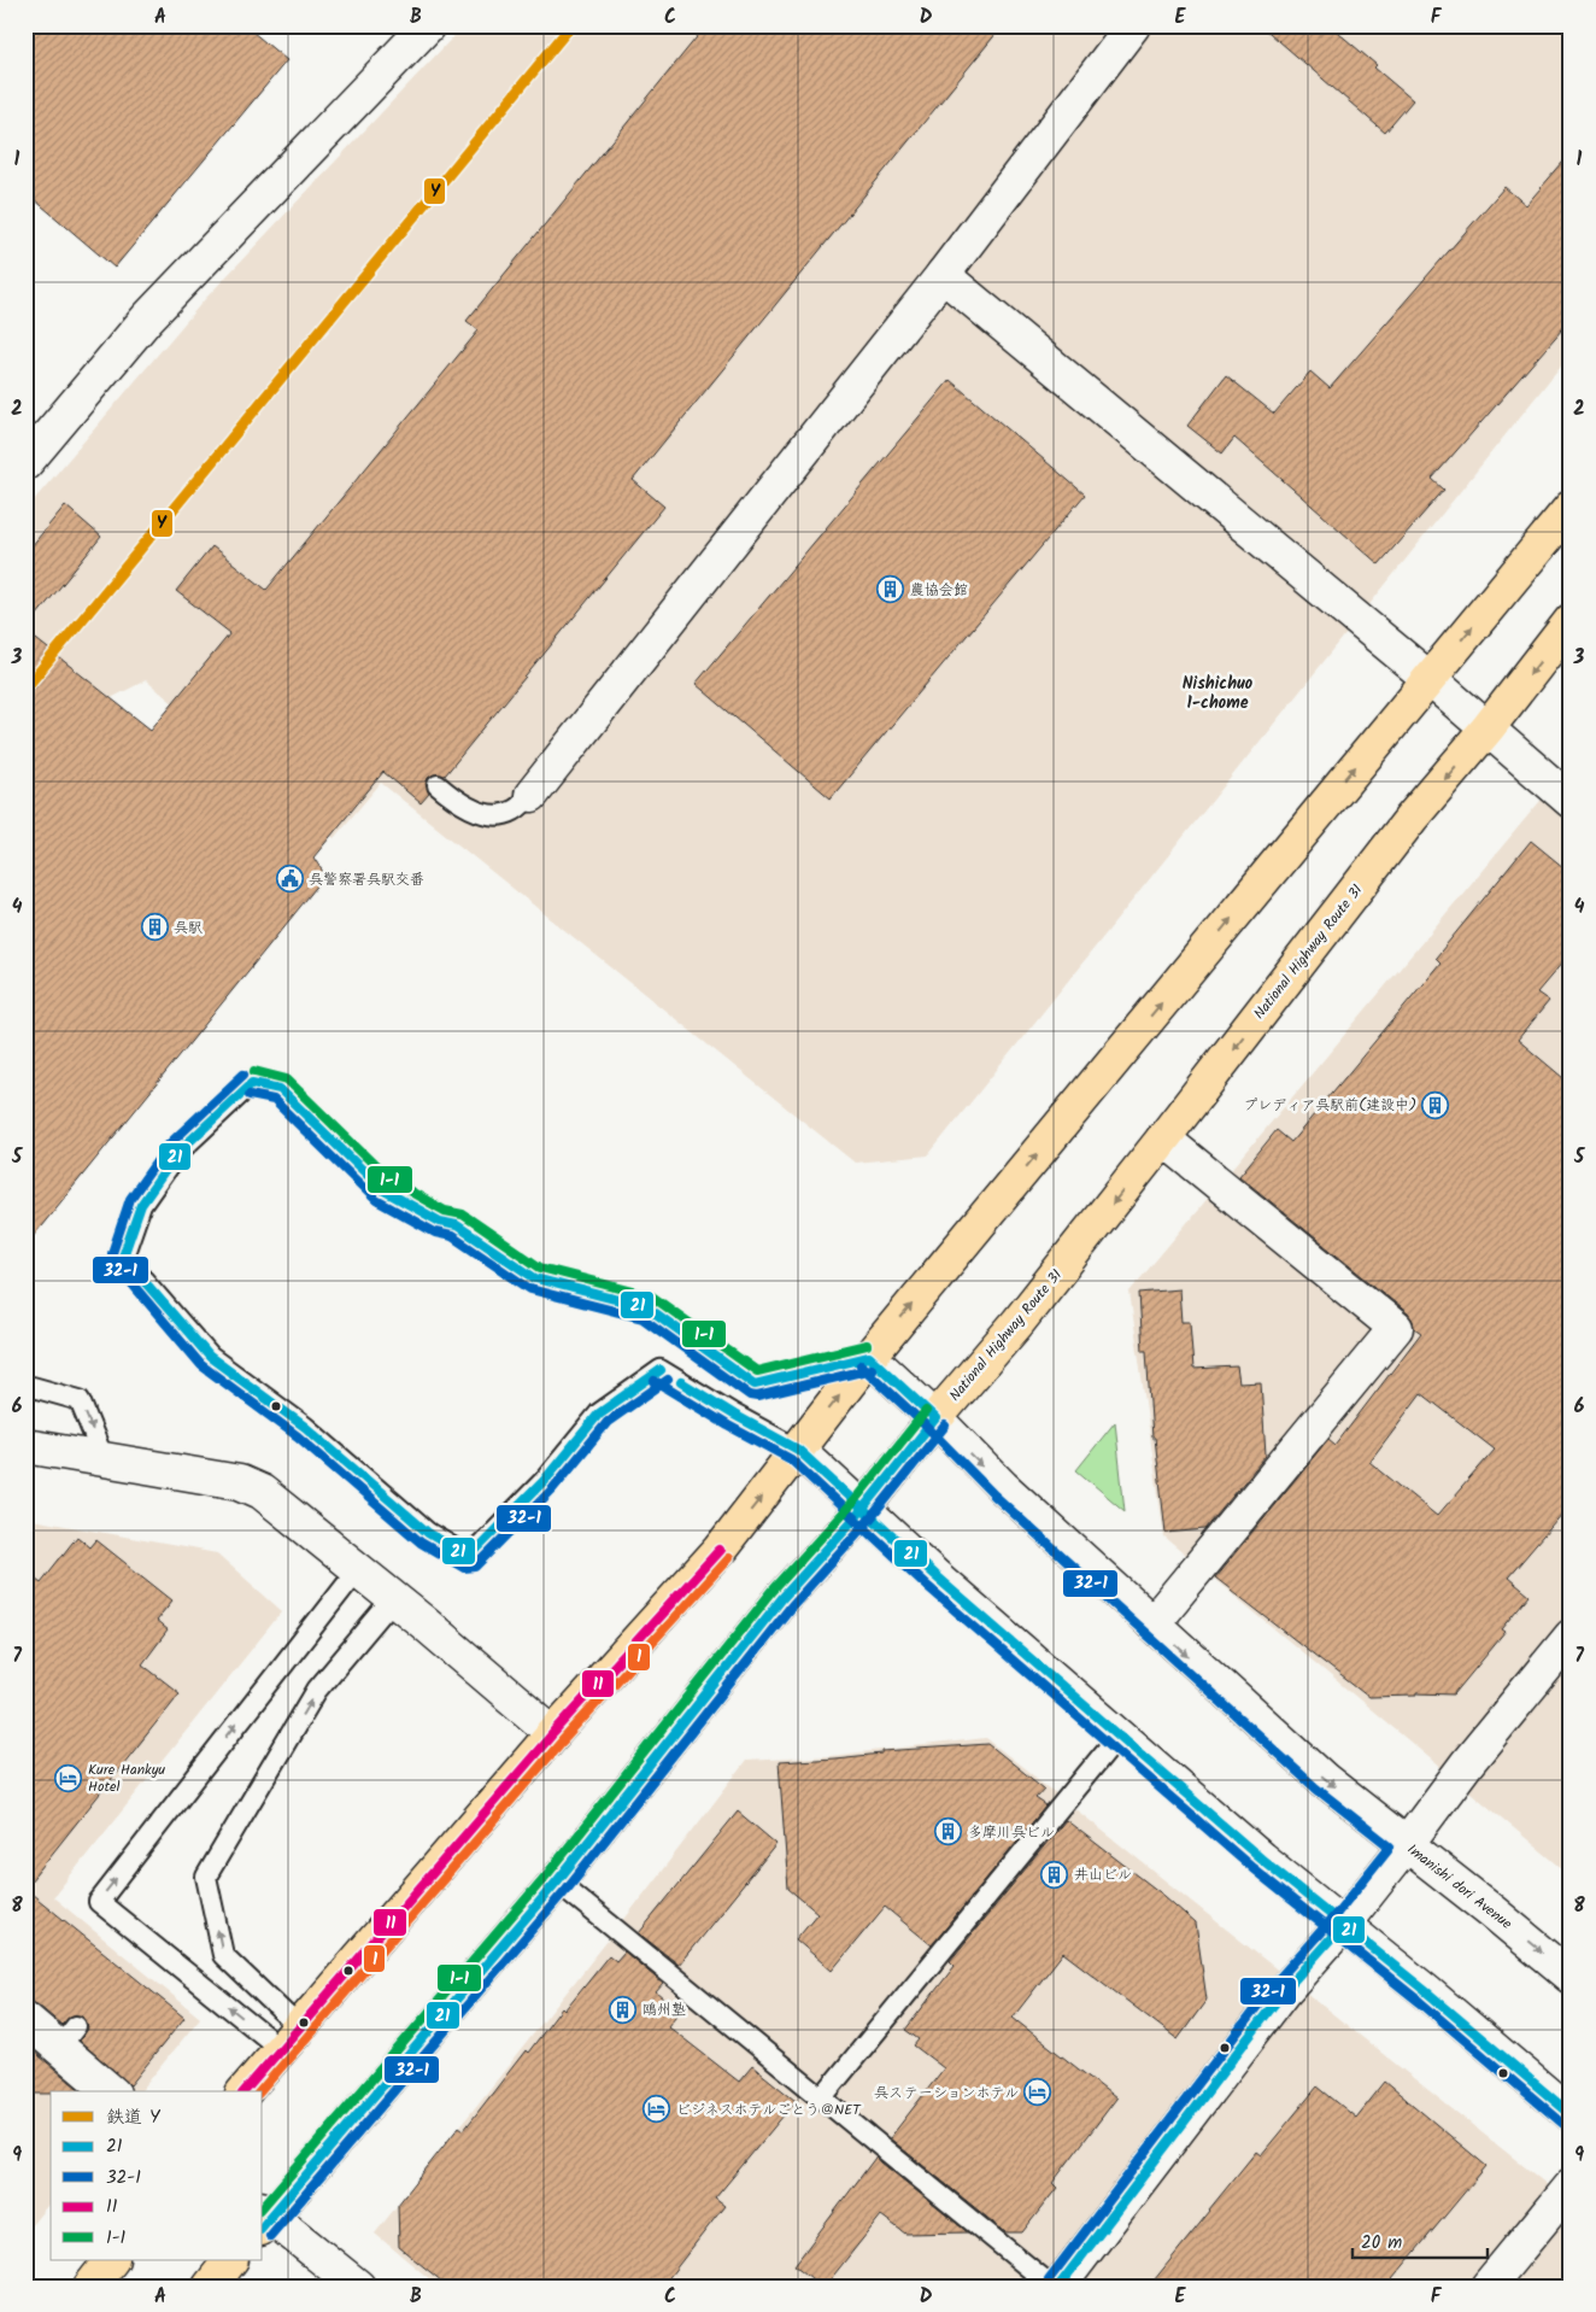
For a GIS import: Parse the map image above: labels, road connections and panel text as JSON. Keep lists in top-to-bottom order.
{
  "streets": {
    "highway": ["National Highway Route 31"],
    "street": ["Imanishi dori Avenue"]
  },
  "crossings": [
    ["National Highway Route 31", "Imanishi dori Avenue"]
  ],
  "districts": ["Nishichuo 1-chome"],
  "places": {
    "building": [
      "農協会館",
      "呉駅",
      "プレディア呉駅前(建設中)",
      "多摩川呉ビル",
      "井山ビル",
      "鴎州塾"
    ],
    "public building": ["呉警察署呉駅交番"],
    "hotel": ["Kure Hankyu Hotel", "呉ステーションホテル", "ビジネスホテルごとう＠NET"]
  },
  "lines": [
    "rail line Y",
    "transit line 1-1",
    "transit line 32-1",
    "transit line 21",
    "transit line 11",
    "transit line 1"
  ],
  "legend": [
    "鉄道 Y",
    "21",
    "32-1",
    "11",
    "1-1"
  ],
  "scale_bar": "20 m",
  "grid": {
    "columns": [
      "A",
      "B",
      "C",
      "D",
      "E",
      "F"
    ],
    "rows": [
      "1",
      "2",
      "3",
      "4",
      "5",
      "6",
      "7",
      "8",
      "9"
    ]
  }
}
